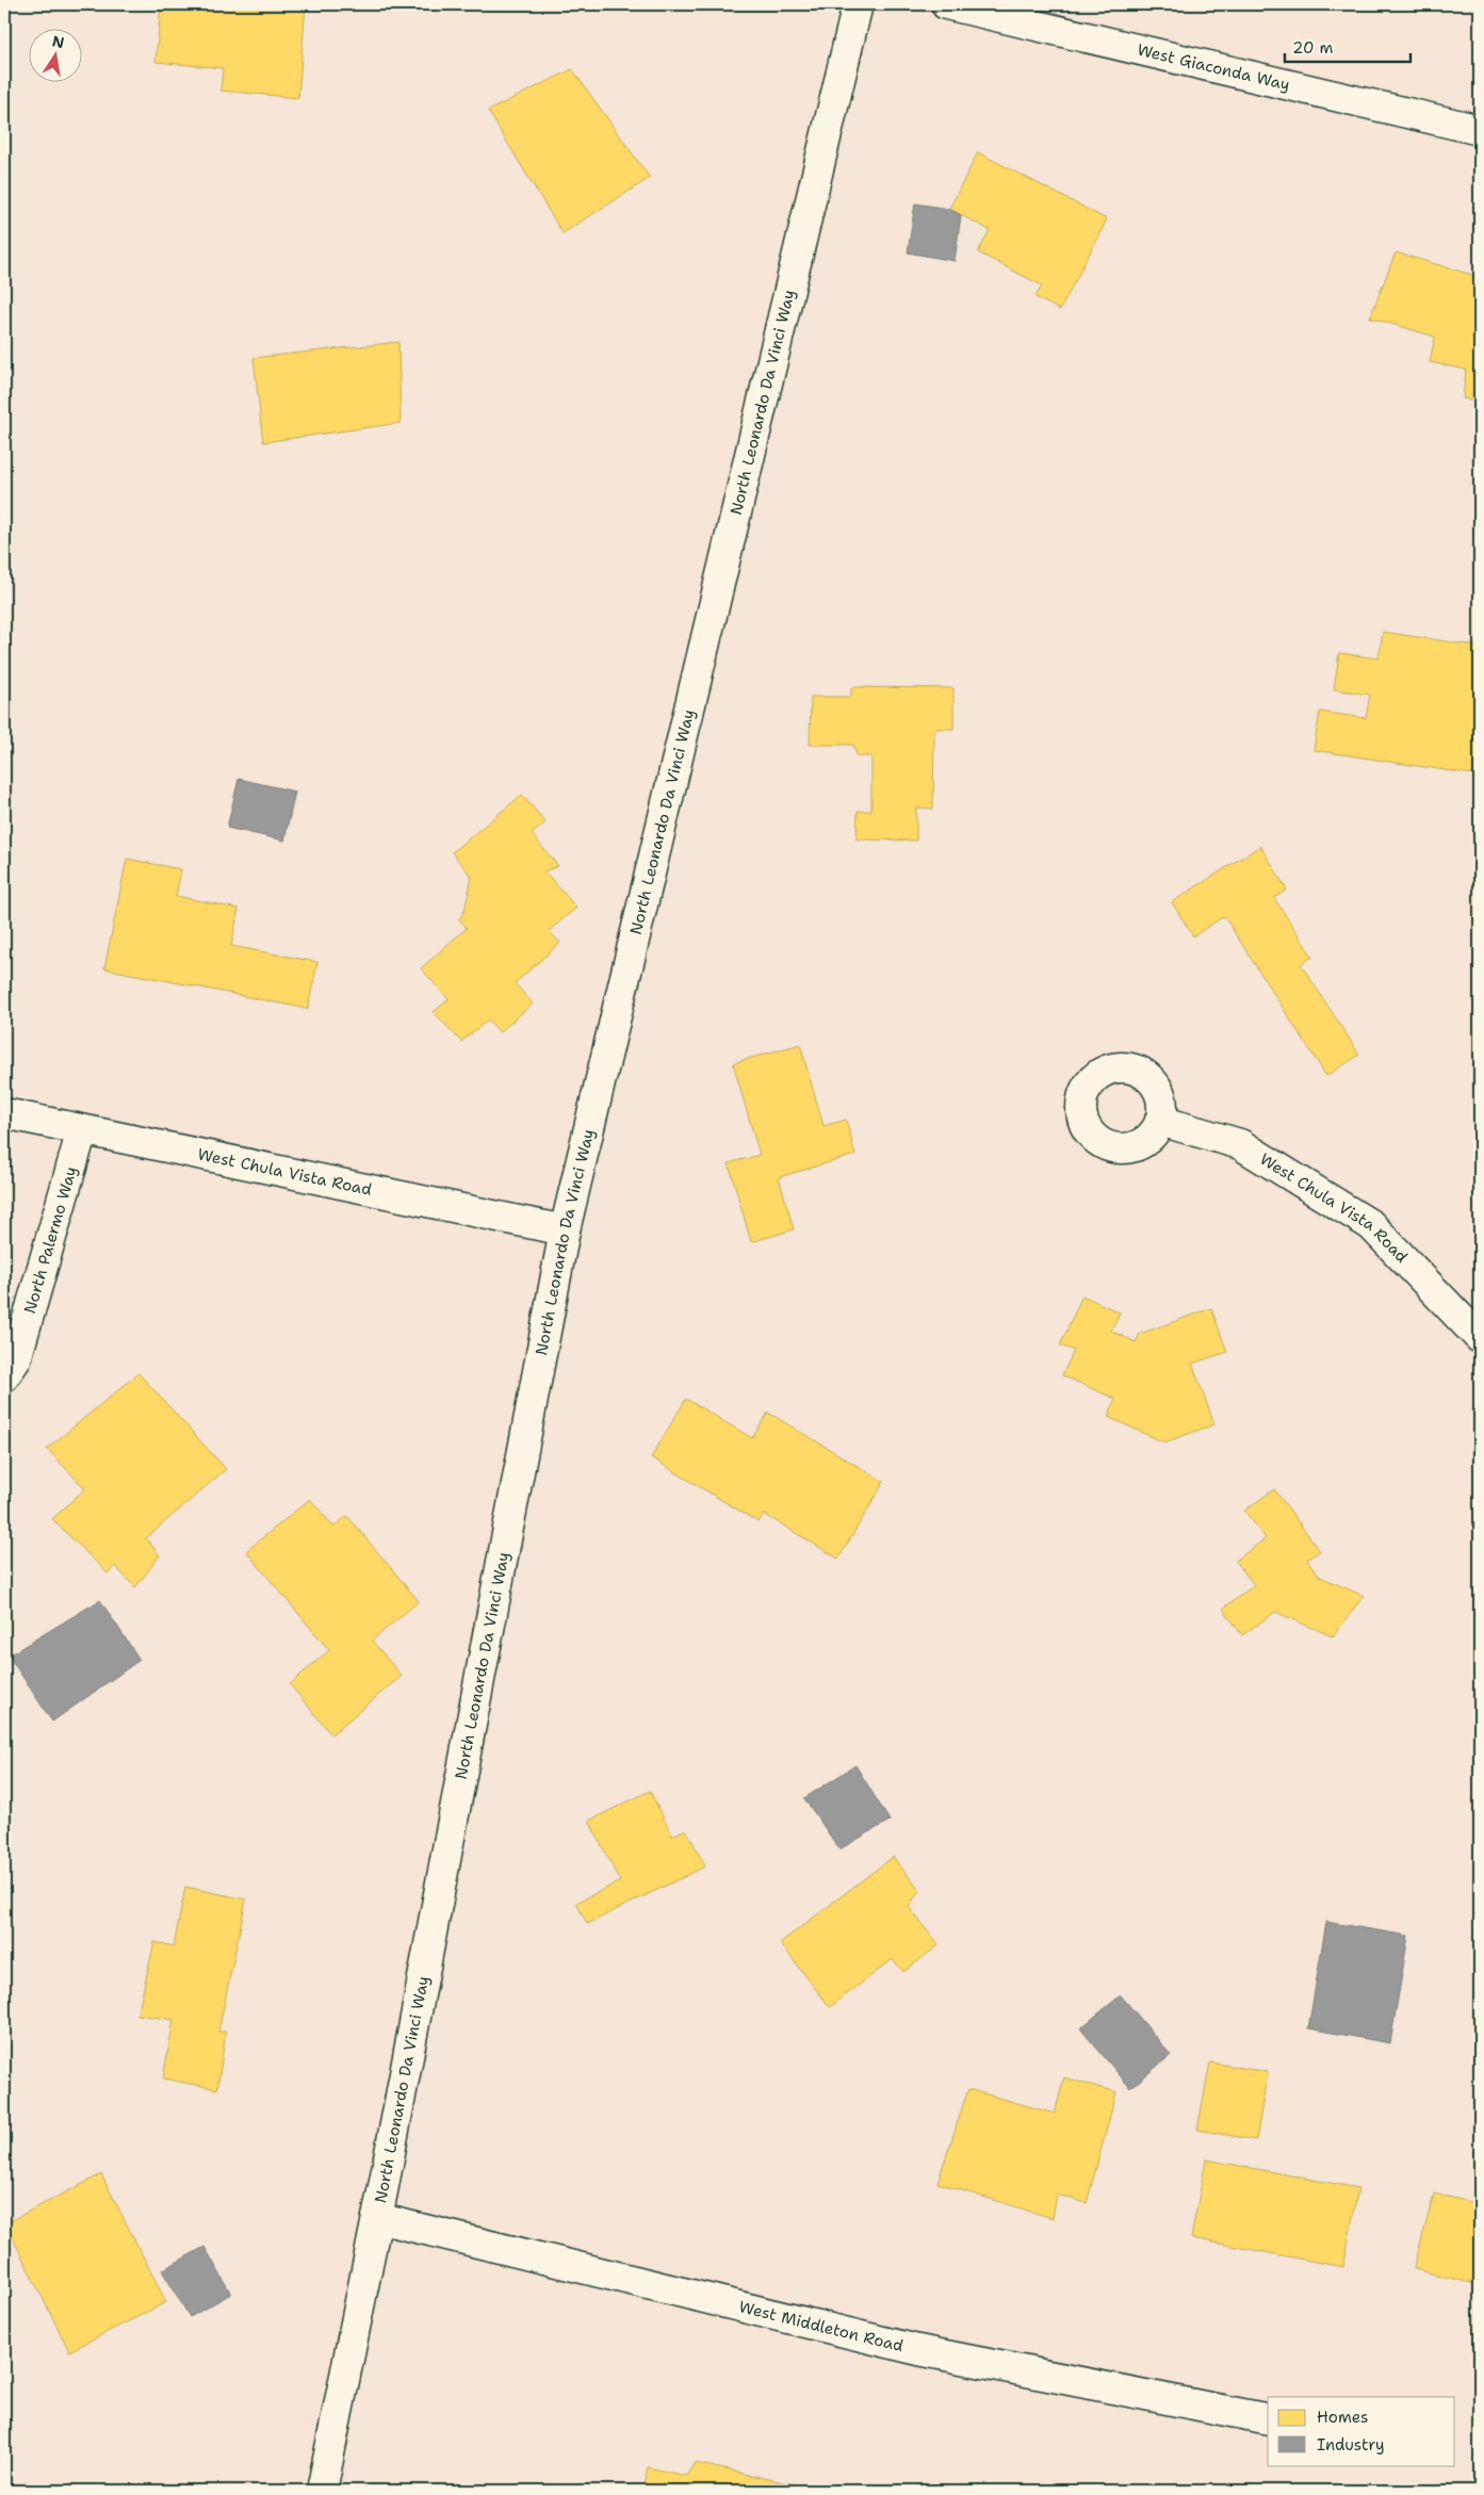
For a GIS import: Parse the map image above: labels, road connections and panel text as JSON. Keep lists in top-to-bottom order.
{
  "streets": {
    "street": [
      "West Giaconda Way",
      "North Leonardo Da Vinci Way",
      "West Chula Vista Road",
      "North Palermo Way",
      "West Middleton Road"
    ]
  },
  "crossings": [
    ["North Leonardo Da Vinci Way", "West Chula Vista Road"],
    ["North Leonardo Da Vinci Way", "West Middleton Road"],
    ["West Chula Vista Road", "North Palermo Way"]
  ],
  "legend": ["Homes", "Industry"],
  "scale_bar": "20 m",
  "north": "top"
}
